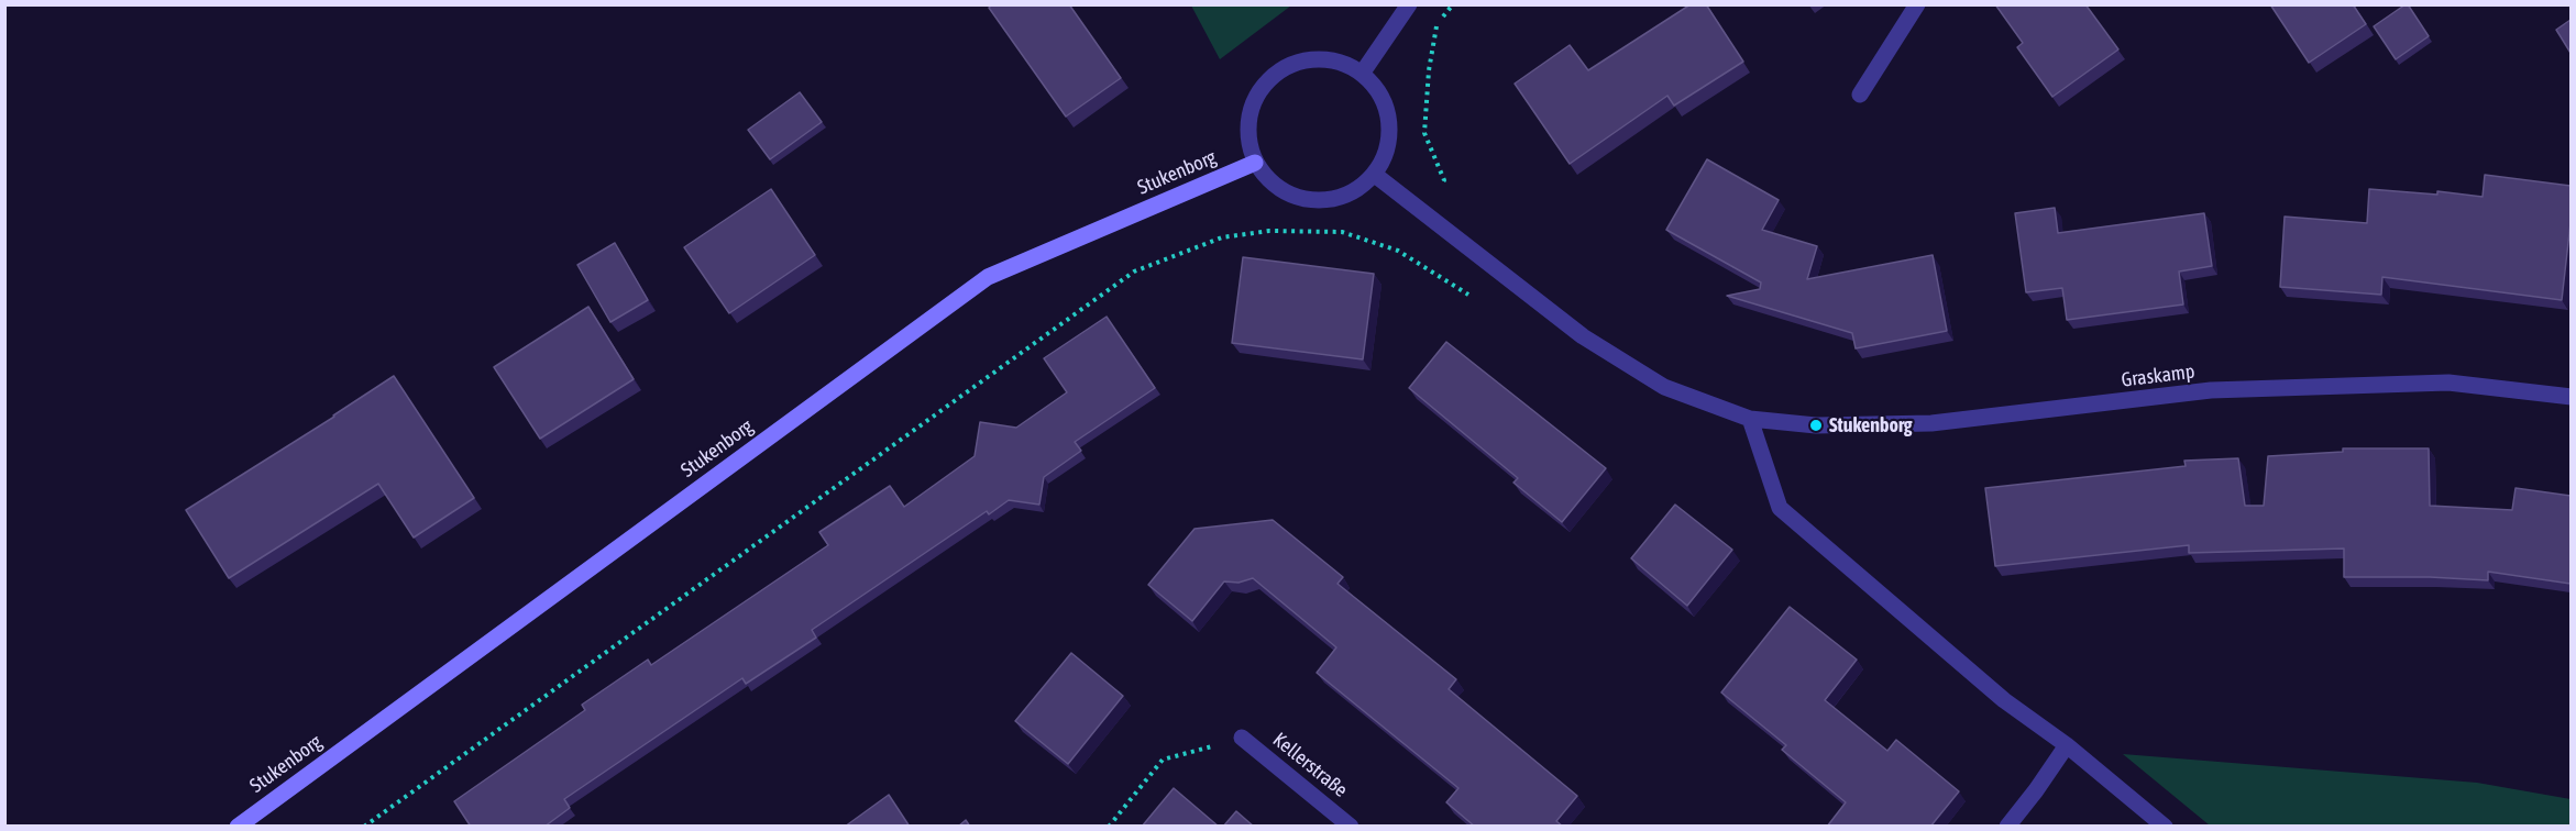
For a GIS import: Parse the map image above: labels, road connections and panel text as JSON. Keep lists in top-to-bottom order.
{
  "streets": {
    "street": ["Stukenborg", "Graskamp", "Kellerstraße"]
  },
  "places": ["Stukenborg"]
}
